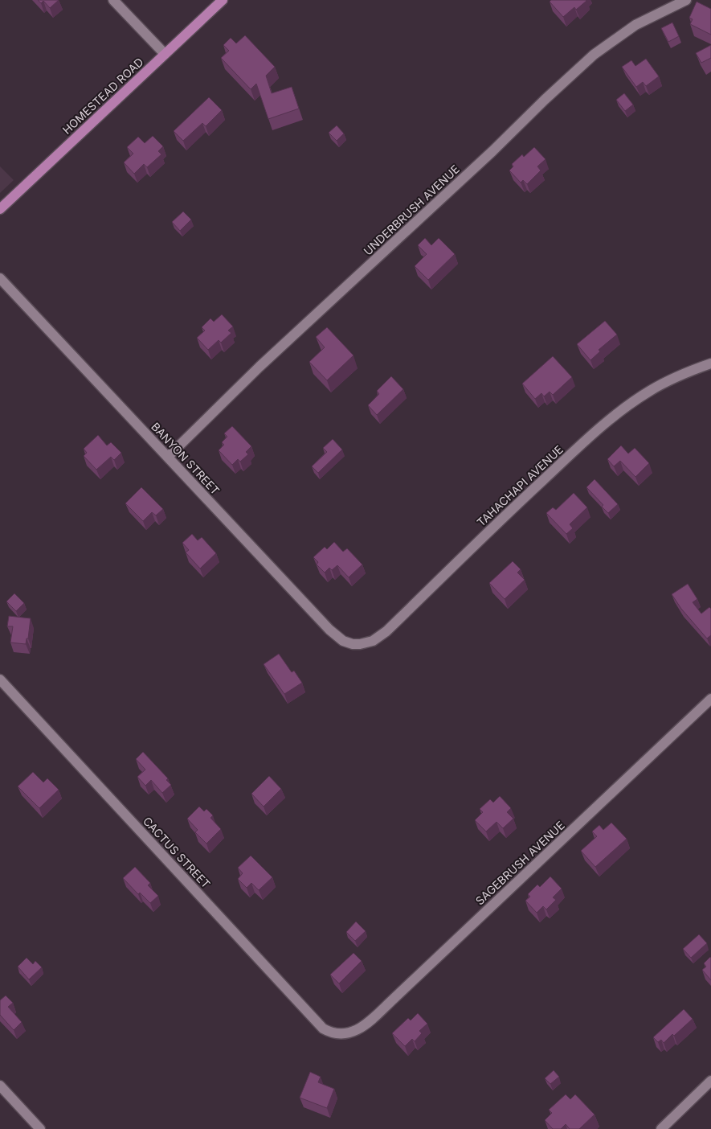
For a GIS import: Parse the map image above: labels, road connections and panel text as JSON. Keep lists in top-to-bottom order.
{
  "streets": {
    "main road": ["HOMESTEAD ROAD"],
    "street": [
      "UNDERBRUSH AVENUE",
      "BANYON STREET",
      "TAHACHAPI AVENUE",
      "CACTUS STREET",
      "SAGEBRUSH AVENUE"
    ]
  },
  "crossings": [
    ["UNDERBRUSH AVENUE", "BANYON STREET"],
    ["BANYON STREET", "TAHACHAPI AVENUE"],
    ["CACTUS STREET", "SAGEBRUSH AVENUE"]
  ]
}
